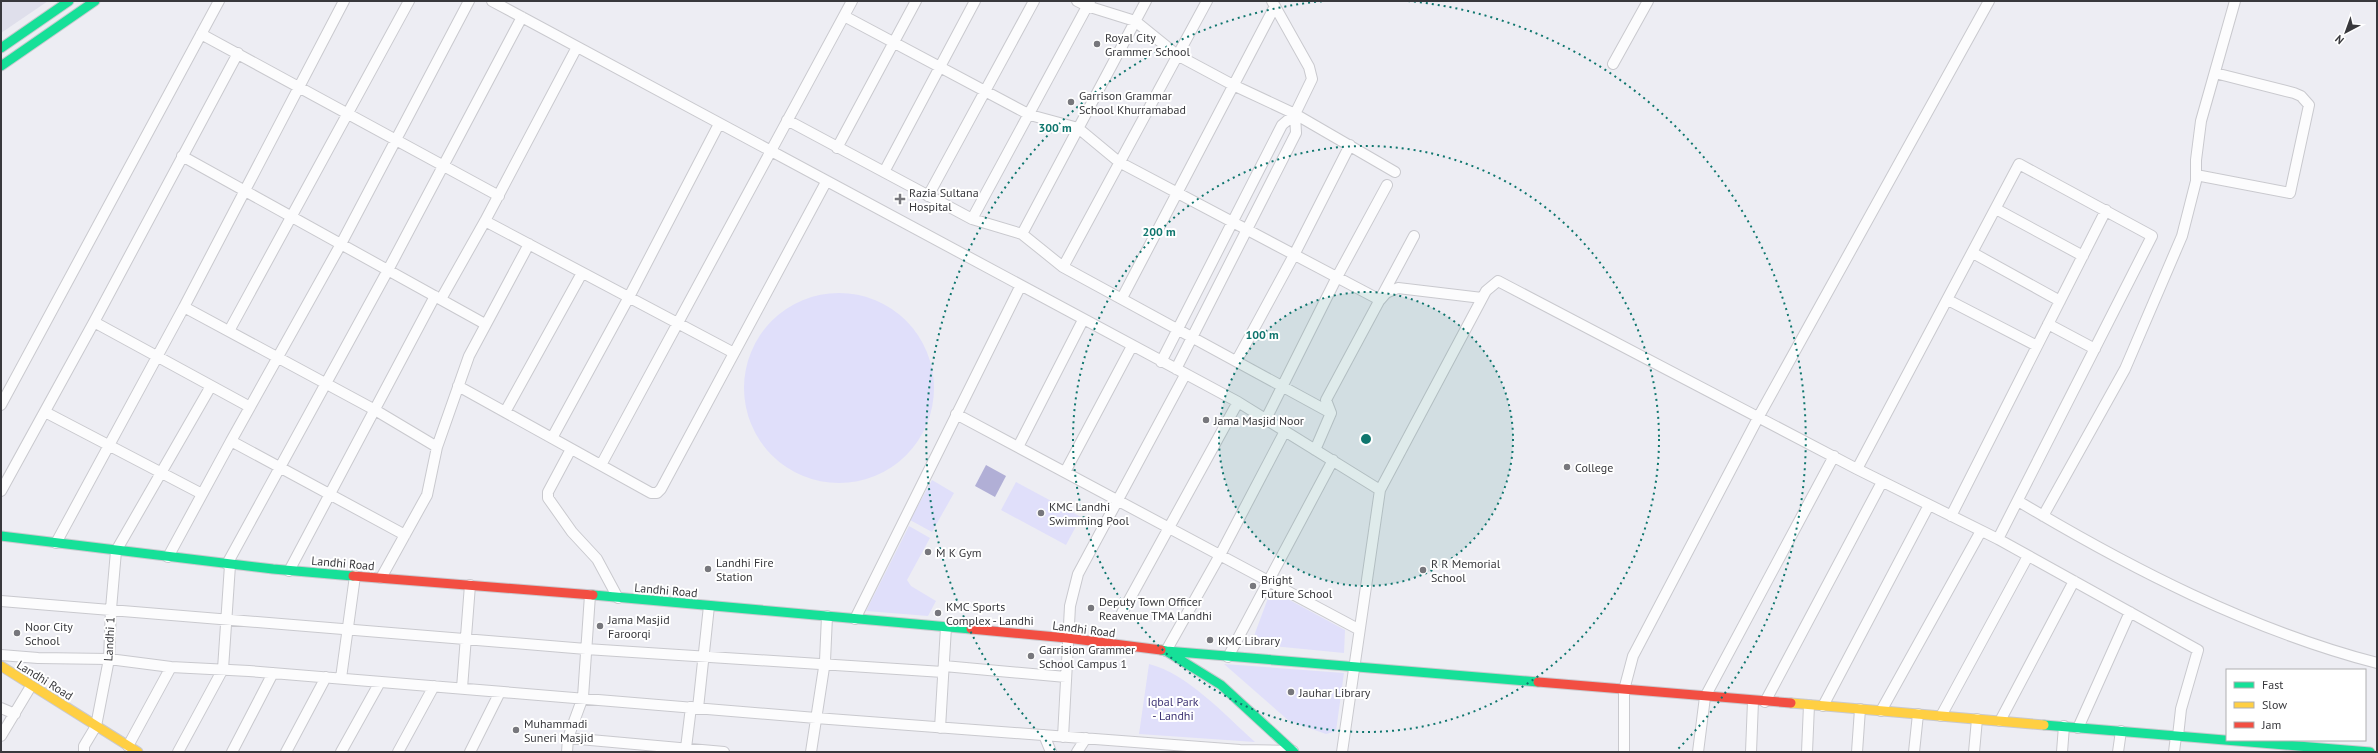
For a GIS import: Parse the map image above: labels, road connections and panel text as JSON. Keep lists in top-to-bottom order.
{
  "streets": {
    "main road": ["Landhi Road"],
    "street": ["Landhi 1"]
  },
  "crossings": [
    ["Landhi Road", "Landhi 1"]
  ],
  "parks": ["Iqbal Park - Landhi"],
  "places": {
    "other": [
      "Royal City Grammer School",
      "Garrison Grammar School Khurramabad",
      "Jama Masjid Noor",
      "College",
      "KMC Landhi Swimming Pool",
      "M K Gym",
      "Landhi Fire Station",
      "R R Memorial School",
      "Bright Future School",
      "Deputy Town Officer Reavenue TMA Landhi",
      "KMC Sports Complex - Landhi",
      "Jama Masjid Faroorqi",
      "Noor City School",
      "KMC Library",
      "Garrision Grammer School Campus 1",
      "Jauhar Library",
      "Muhammadi Suneri Masjid"
    ],
    "health": ["Razia Sultana Hospital"]
  },
  "legend": ["Fast", "Slow", "Jam"],
  "north": "bottom left",
  "rings": ["300 m", "200 m", "100 m"]
}
